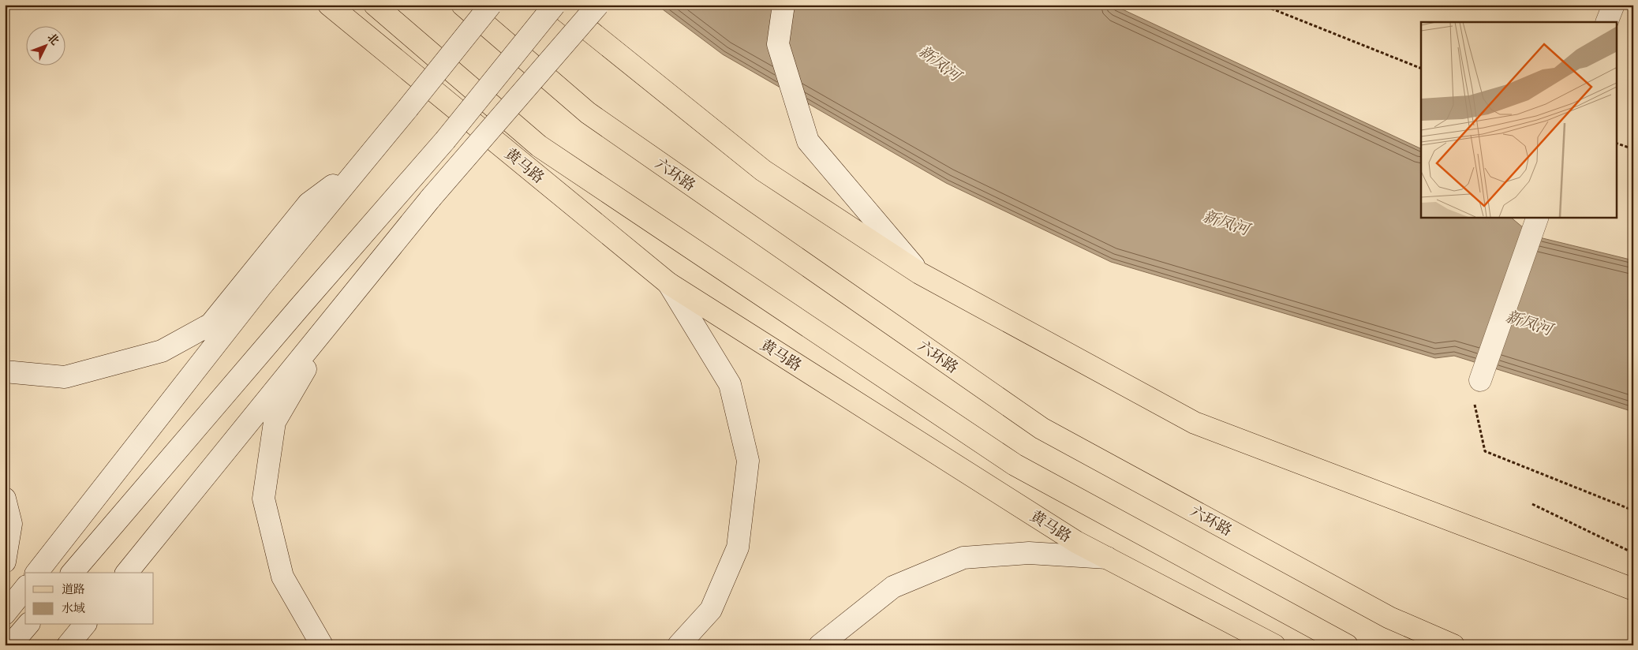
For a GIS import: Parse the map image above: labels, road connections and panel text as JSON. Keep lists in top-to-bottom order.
{
  "streets": {
    "main road": ["黄马路", "六环路"]
  },
  "water": ["新凤河"],
  "legend": ["道路", "水域"],
  "north": "top right"
}
